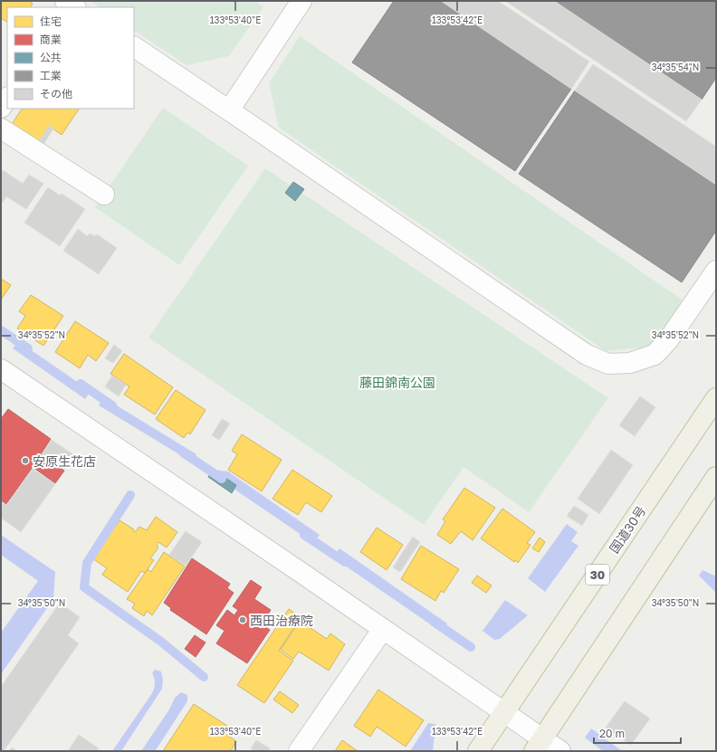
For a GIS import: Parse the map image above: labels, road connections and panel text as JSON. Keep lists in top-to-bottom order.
{
  "streets": {
    "highway": ["国道30号", "30"]
  },
  "parks": ["藤田錦南公園"],
  "places": ["安原生花店", "西田治療院"],
  "legend": [
    "住宅",
    "商業",
    "公共",
    "工業",
    "その他"
  ],
  "scale_bar": "20 m",
  "coordinates": [
    "133°53'40\"E",
    "133°53'42\"E",
    "34°35'54\"N",
    "34°35'52\"N",
    "34°35'50\"N"
  ]
}
